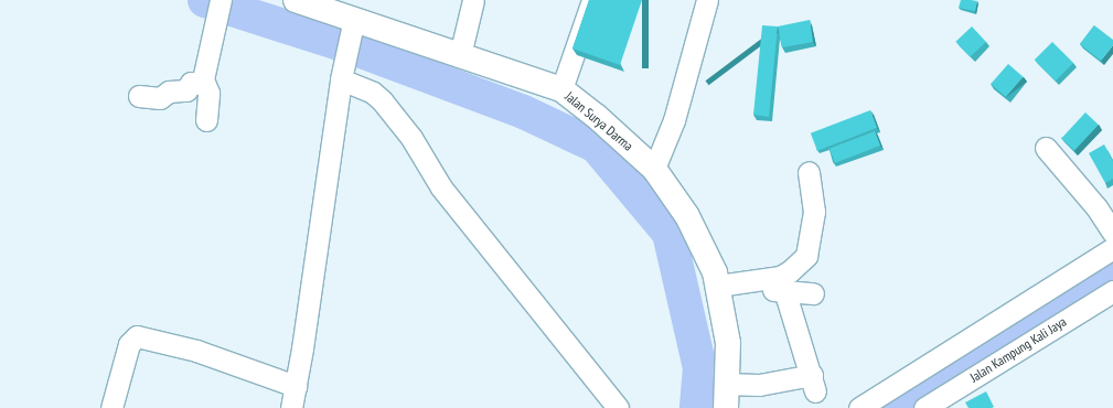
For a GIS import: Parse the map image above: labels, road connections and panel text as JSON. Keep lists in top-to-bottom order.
{
  "streets": {
    "main road": ["Jalan Surya Darma"],
    "street": ["Jalan Kampung Kali Jaya"]
  }
}
